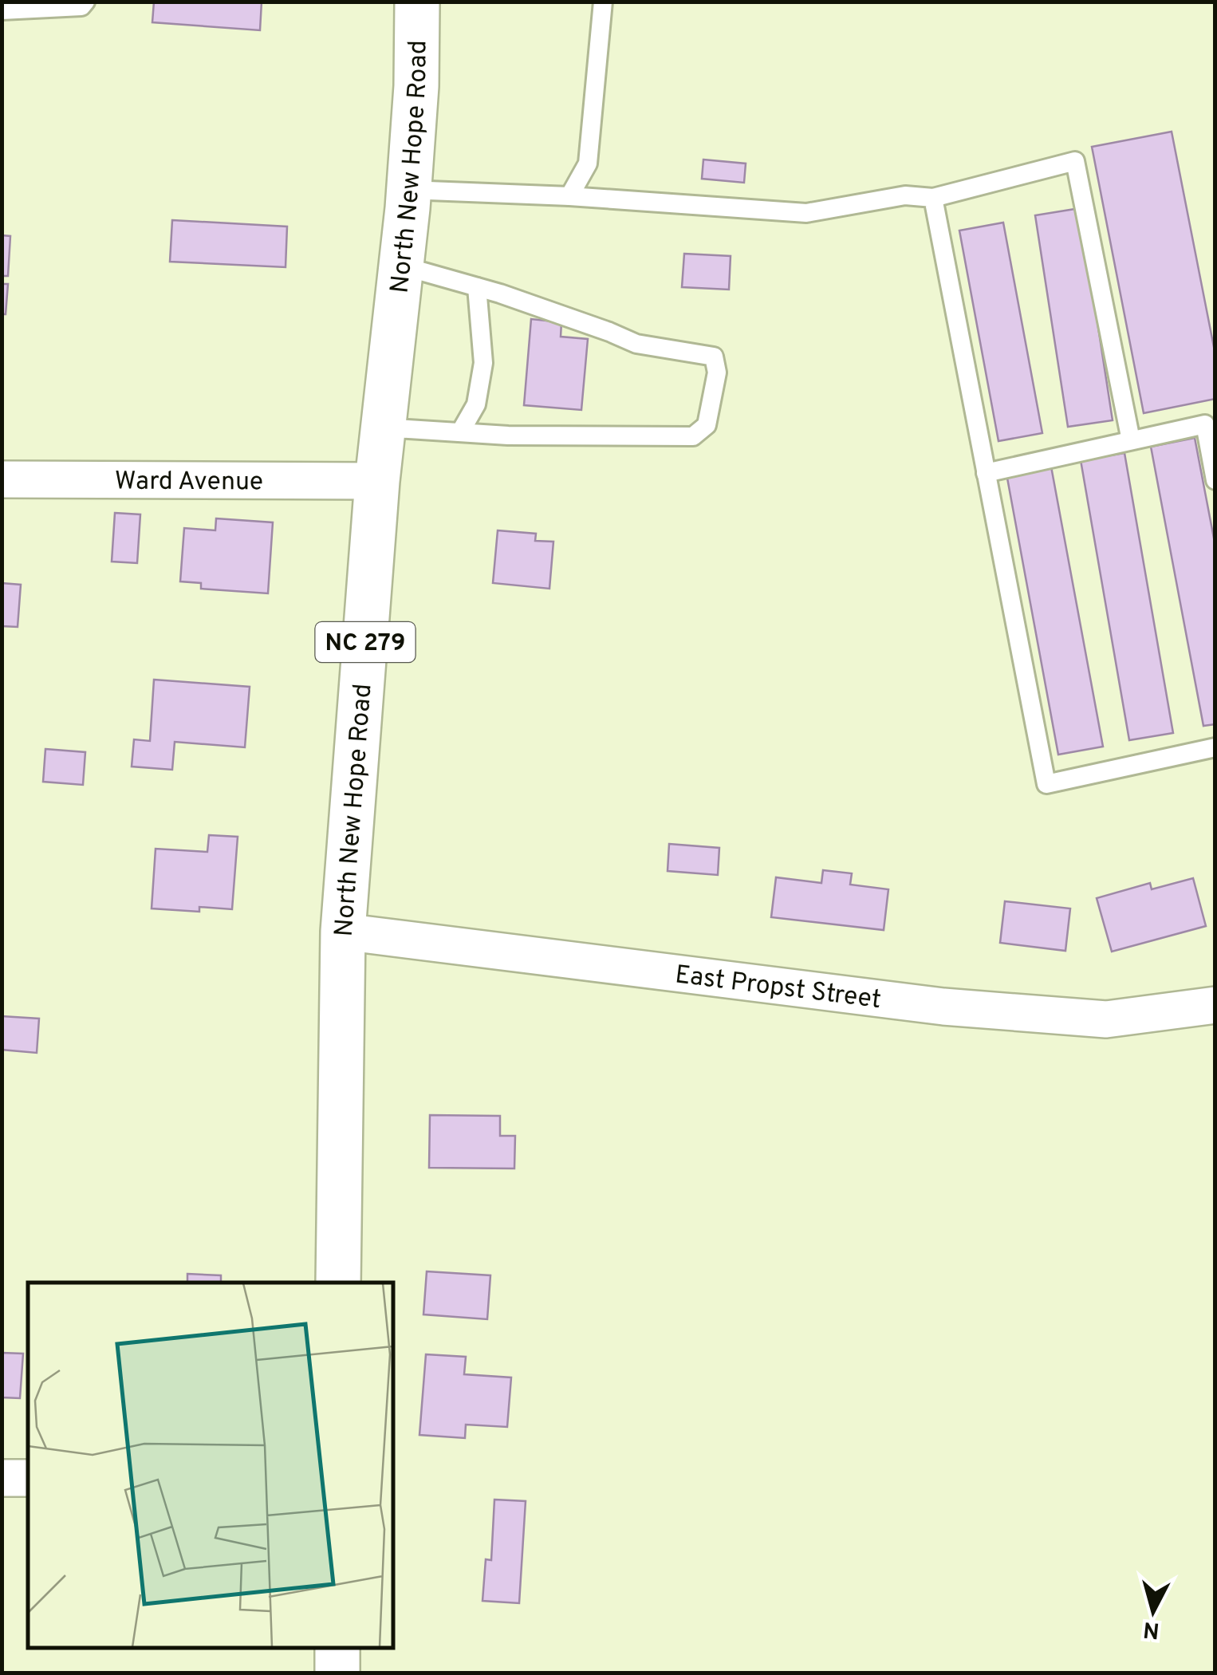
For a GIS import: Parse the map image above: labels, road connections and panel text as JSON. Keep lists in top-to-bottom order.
{
  "streets": {
    "main road": ["North New Hope Road", "NC 279"],
    "street": ["Ward Avenue", "East Propst Street"]
  },
  "crossings": [
    ["North New Hope Road", "Ward Avenue"],
    ["North New Hope Road", "East Propst Street"]
  ],
  "north": "bottom"
}
